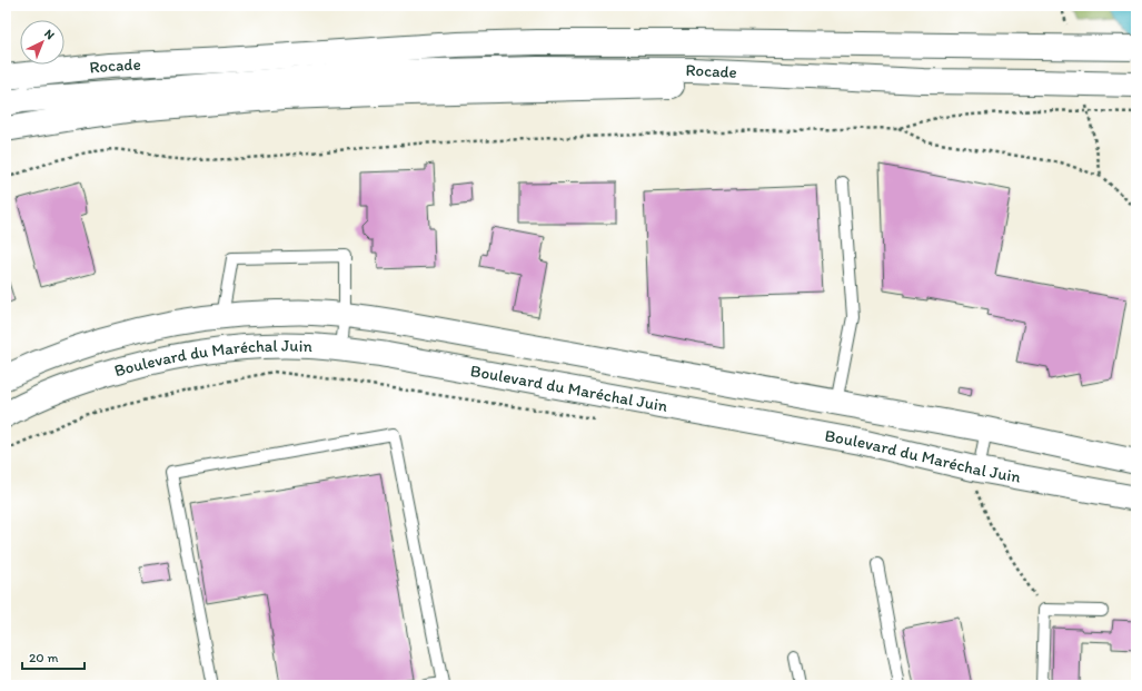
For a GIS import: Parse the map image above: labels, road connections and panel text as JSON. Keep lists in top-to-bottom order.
{
  "streets": {
    "main road": ["Rocade", "Boulevard du Maréchal Juin"]
  },
  "scale_bar": "20 m",
  "north": "top right"
}
